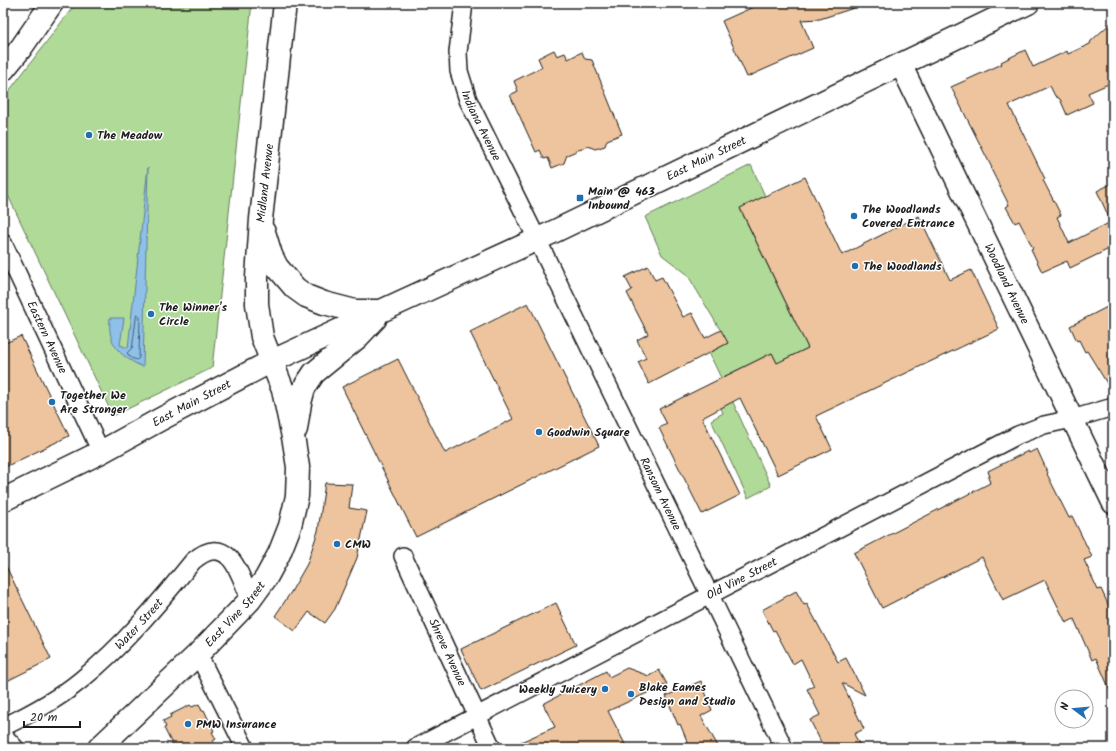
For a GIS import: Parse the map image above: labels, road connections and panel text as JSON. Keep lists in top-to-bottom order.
{
  "streets": {
    "main road": ["East Main Street", "Midland Avenue", "East Vine Street"],
    "street": [
      "Indiana Avenue",
      "Woodland Avenue",
      "Eastern Avenue",
      "Ransom Avenue",
      "Old Vine Street",
      "Water Street",
      "Shreve Avenue"
    ]
  },
  "crossings": [
    ["Indiana Avenue", "East Main Street"],
    ["Indiana Avenue", "Ransom Avenue"],
    ["East Main Street", "Midland Avenue"],
    ["East Main Street", "Woodland Avenue"],
    ["East Main Street", "Eastern Avenue"],
    ["East Main Street", "Ransom Avenue"],
    ["East Main Street", "East Vine Street"],
    ["Midland Avenue", "East Vine Street"],
    ["Woodland Avenue", "Old Vine Street"],
    ["Ransom Avenue", "Old Vine Street"],
    ["Old Vine Street", "Shreve Avenue"],
    ["East Vine Street", "Water Street"]
  ],
  "places": {
    "other": [
      "The Meadow",
      "The Woodlands Covered Entrance",
      "The Woodlands",
      "The Winner's Circle",
      "Together We Are Stronger",
      "Goodwin Square",
      "CMW",
      "Weekly Juicery",
      "Blake Eames Design and Studio",
      "PMW Insurance"
    ],
    "transit": ["Main @ 463 Inbound"]
  },
  "scale_bar": "20 m",
  "north": "left"
}
